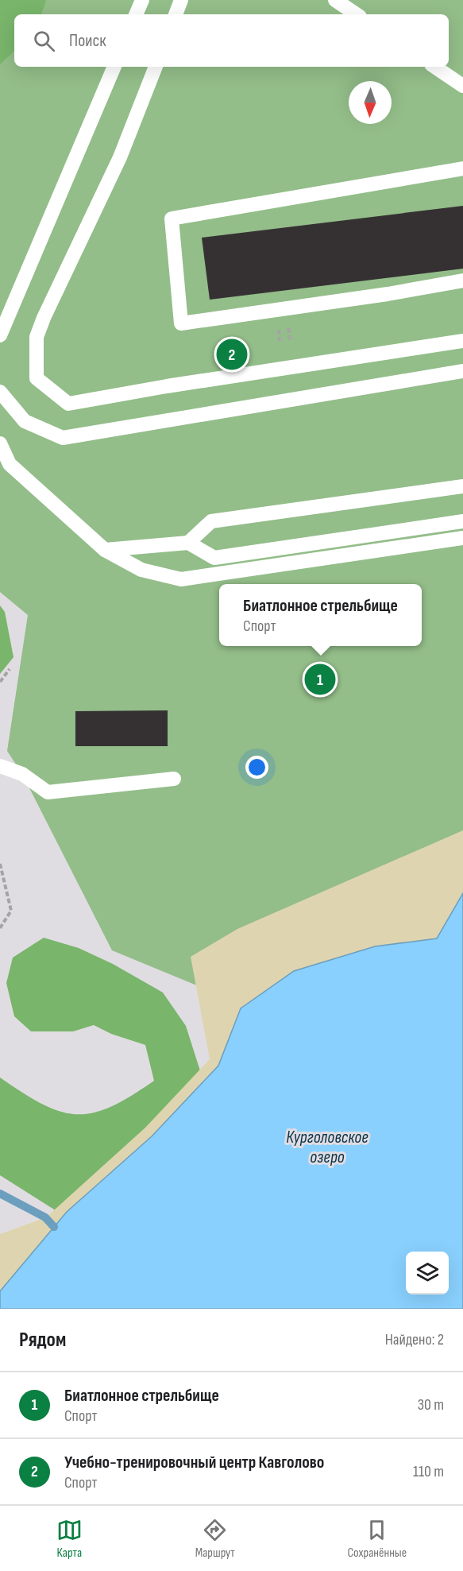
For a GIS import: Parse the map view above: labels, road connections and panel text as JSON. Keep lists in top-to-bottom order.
{
  "water": ["Курголовское озеро"],
  "north": "bottom",
  "page": {
    "search": "Поиск",
    "pins": ["2", "1"],
    "popup": ["Биатлонное стрельбище", "Спорт"],
    "heading": ["Рядом", "Найдено: 2"],
    "list": [
      {
        "mark": "1",
        "name": "Биатлонное стрельбище",
        "note": "Спорт",
        "value": "30 m"
      },
      {
        "mark": "2",
        "name": "Учебно-тренировочный центр Кавголово",
        "note": "Спорт",
        "value": "110 m"
      }
    ],
    "nav": ["Карта", "Маршрут", "Сохранённые"]
  }
}
